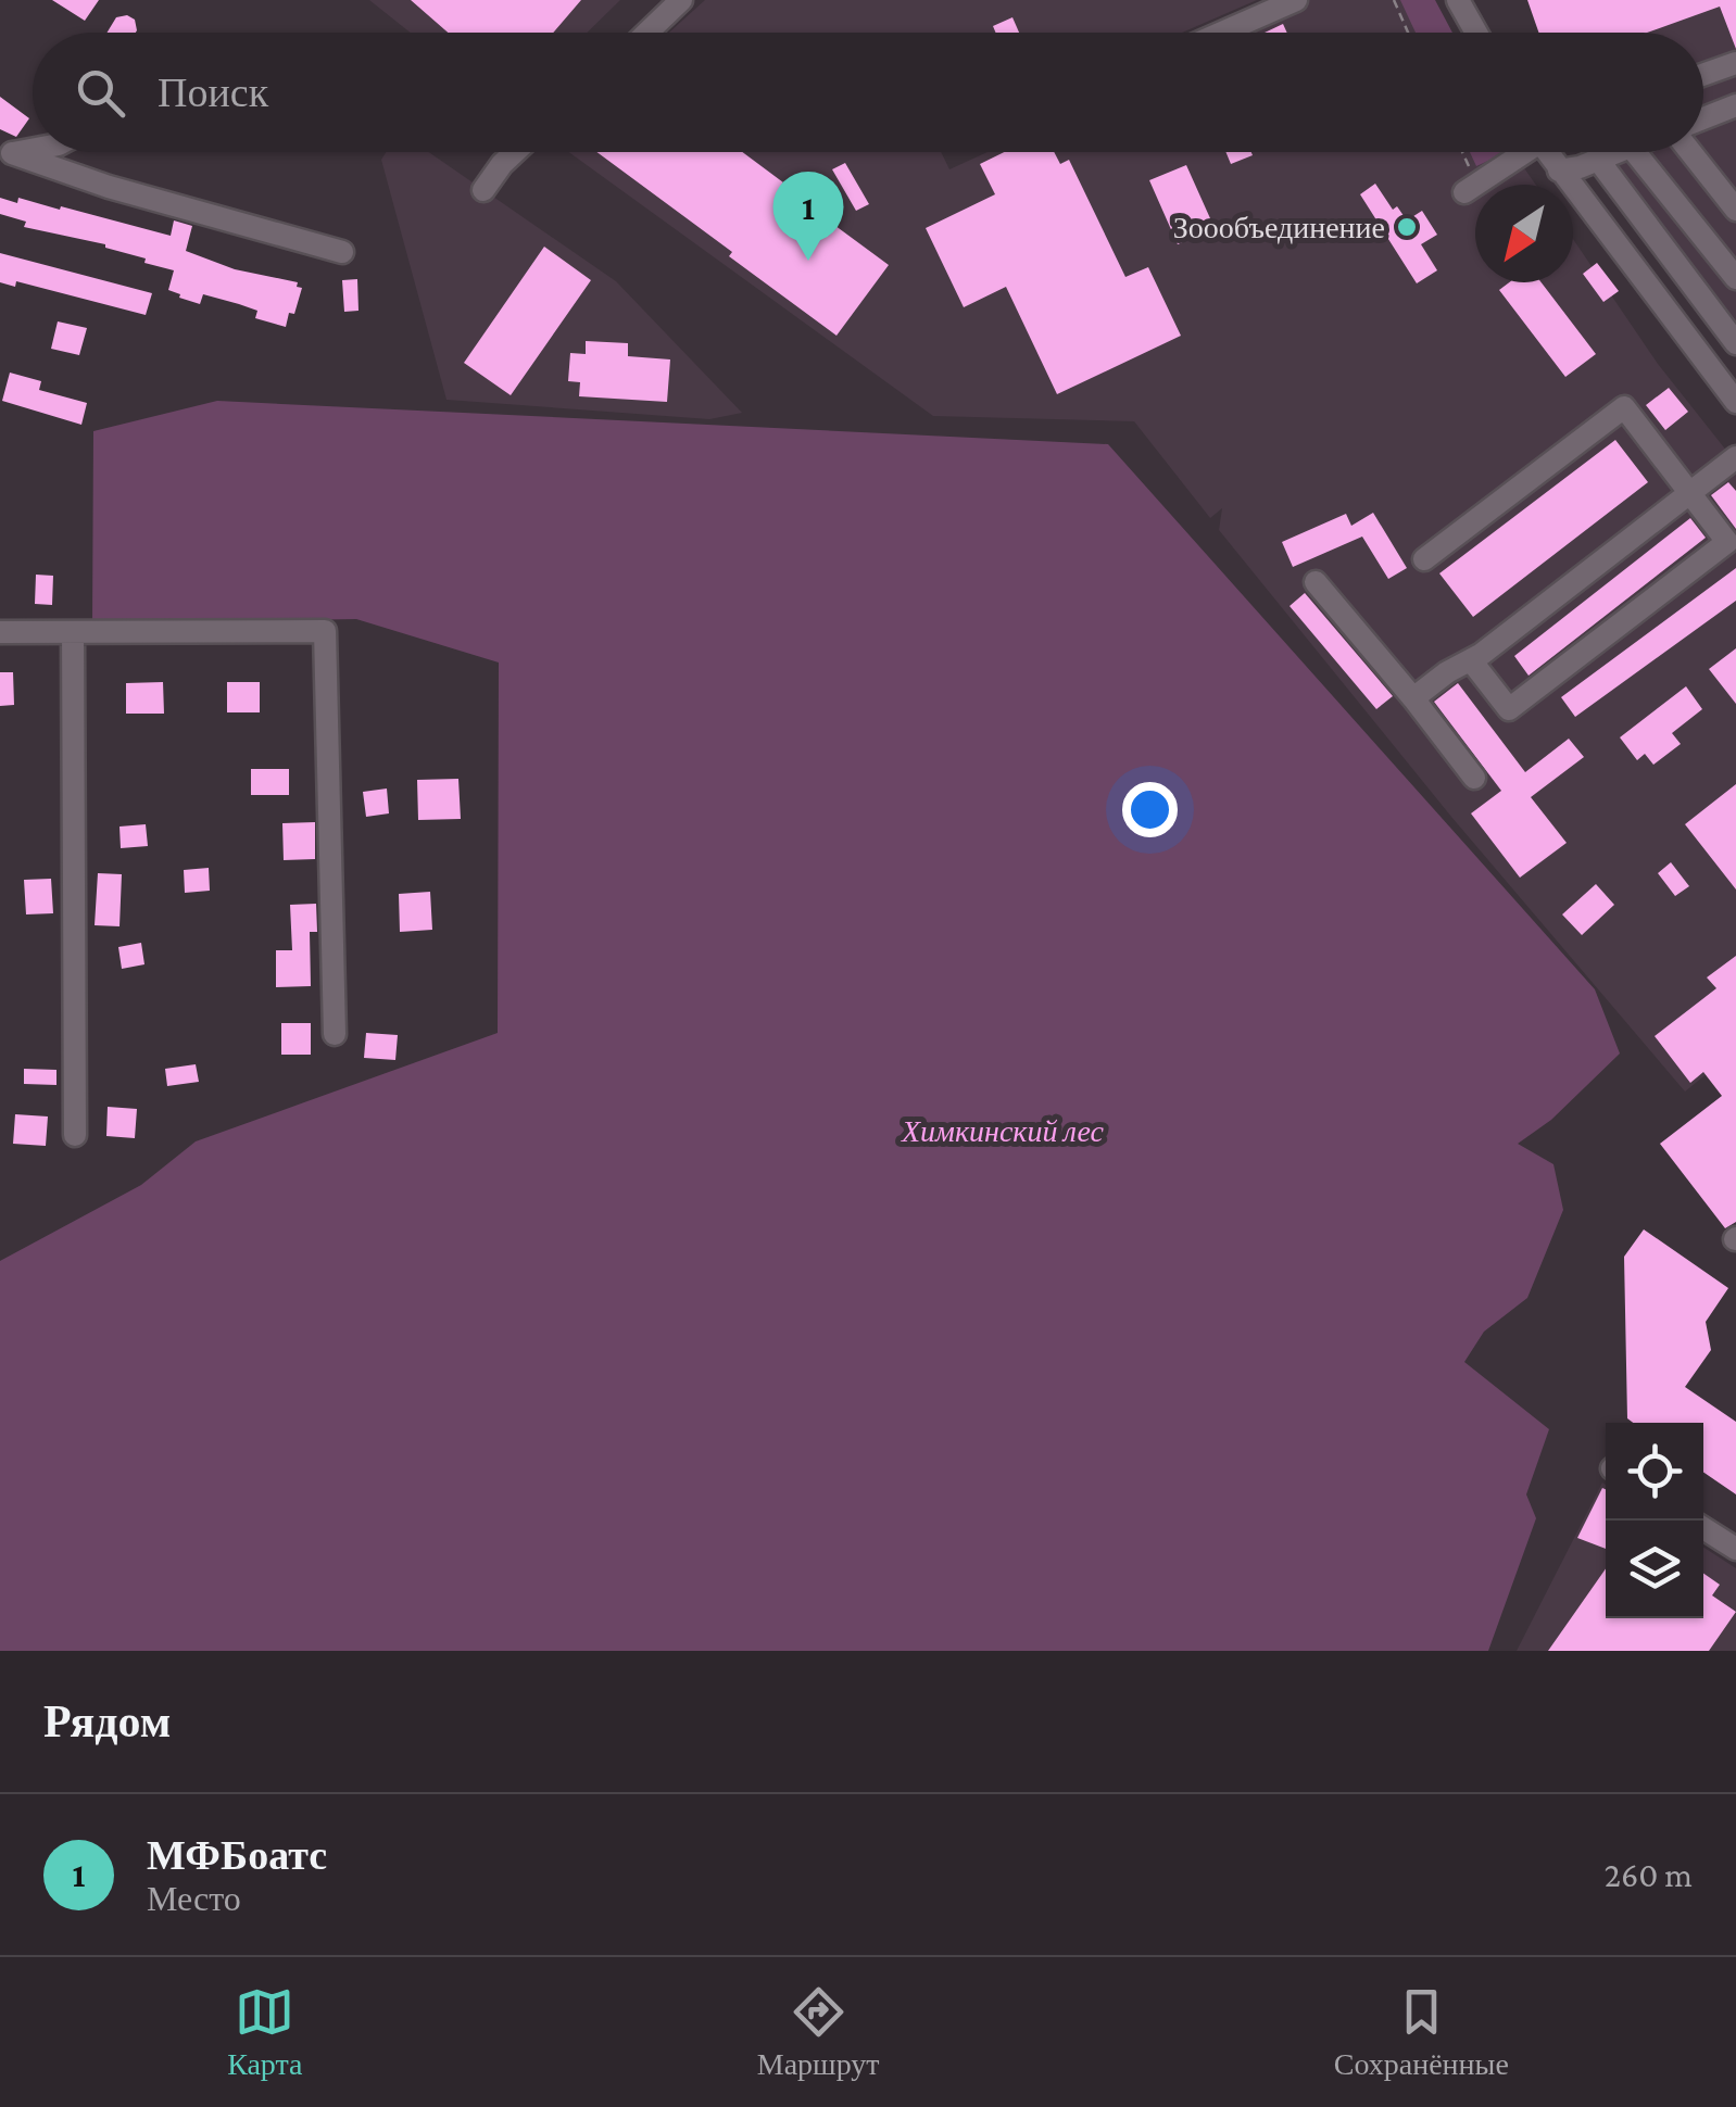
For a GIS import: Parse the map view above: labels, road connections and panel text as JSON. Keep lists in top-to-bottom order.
{
  "parks": ["Химкинский лес"],
  "places": ["Зоообъединение"],
  "north": "bottom left",
  "page": {
    "search": "Поиск",
    "pins": "1",
    "heading": "Рядом",
    "list": [
      {
        "mark": "1",
        "name": "МФБоатс",
        "note": "Место",
        "value": "260 m"
      }
    ],
    "nav": ["Карта", "Маршрут", "Сохранённые"]
  }
}
